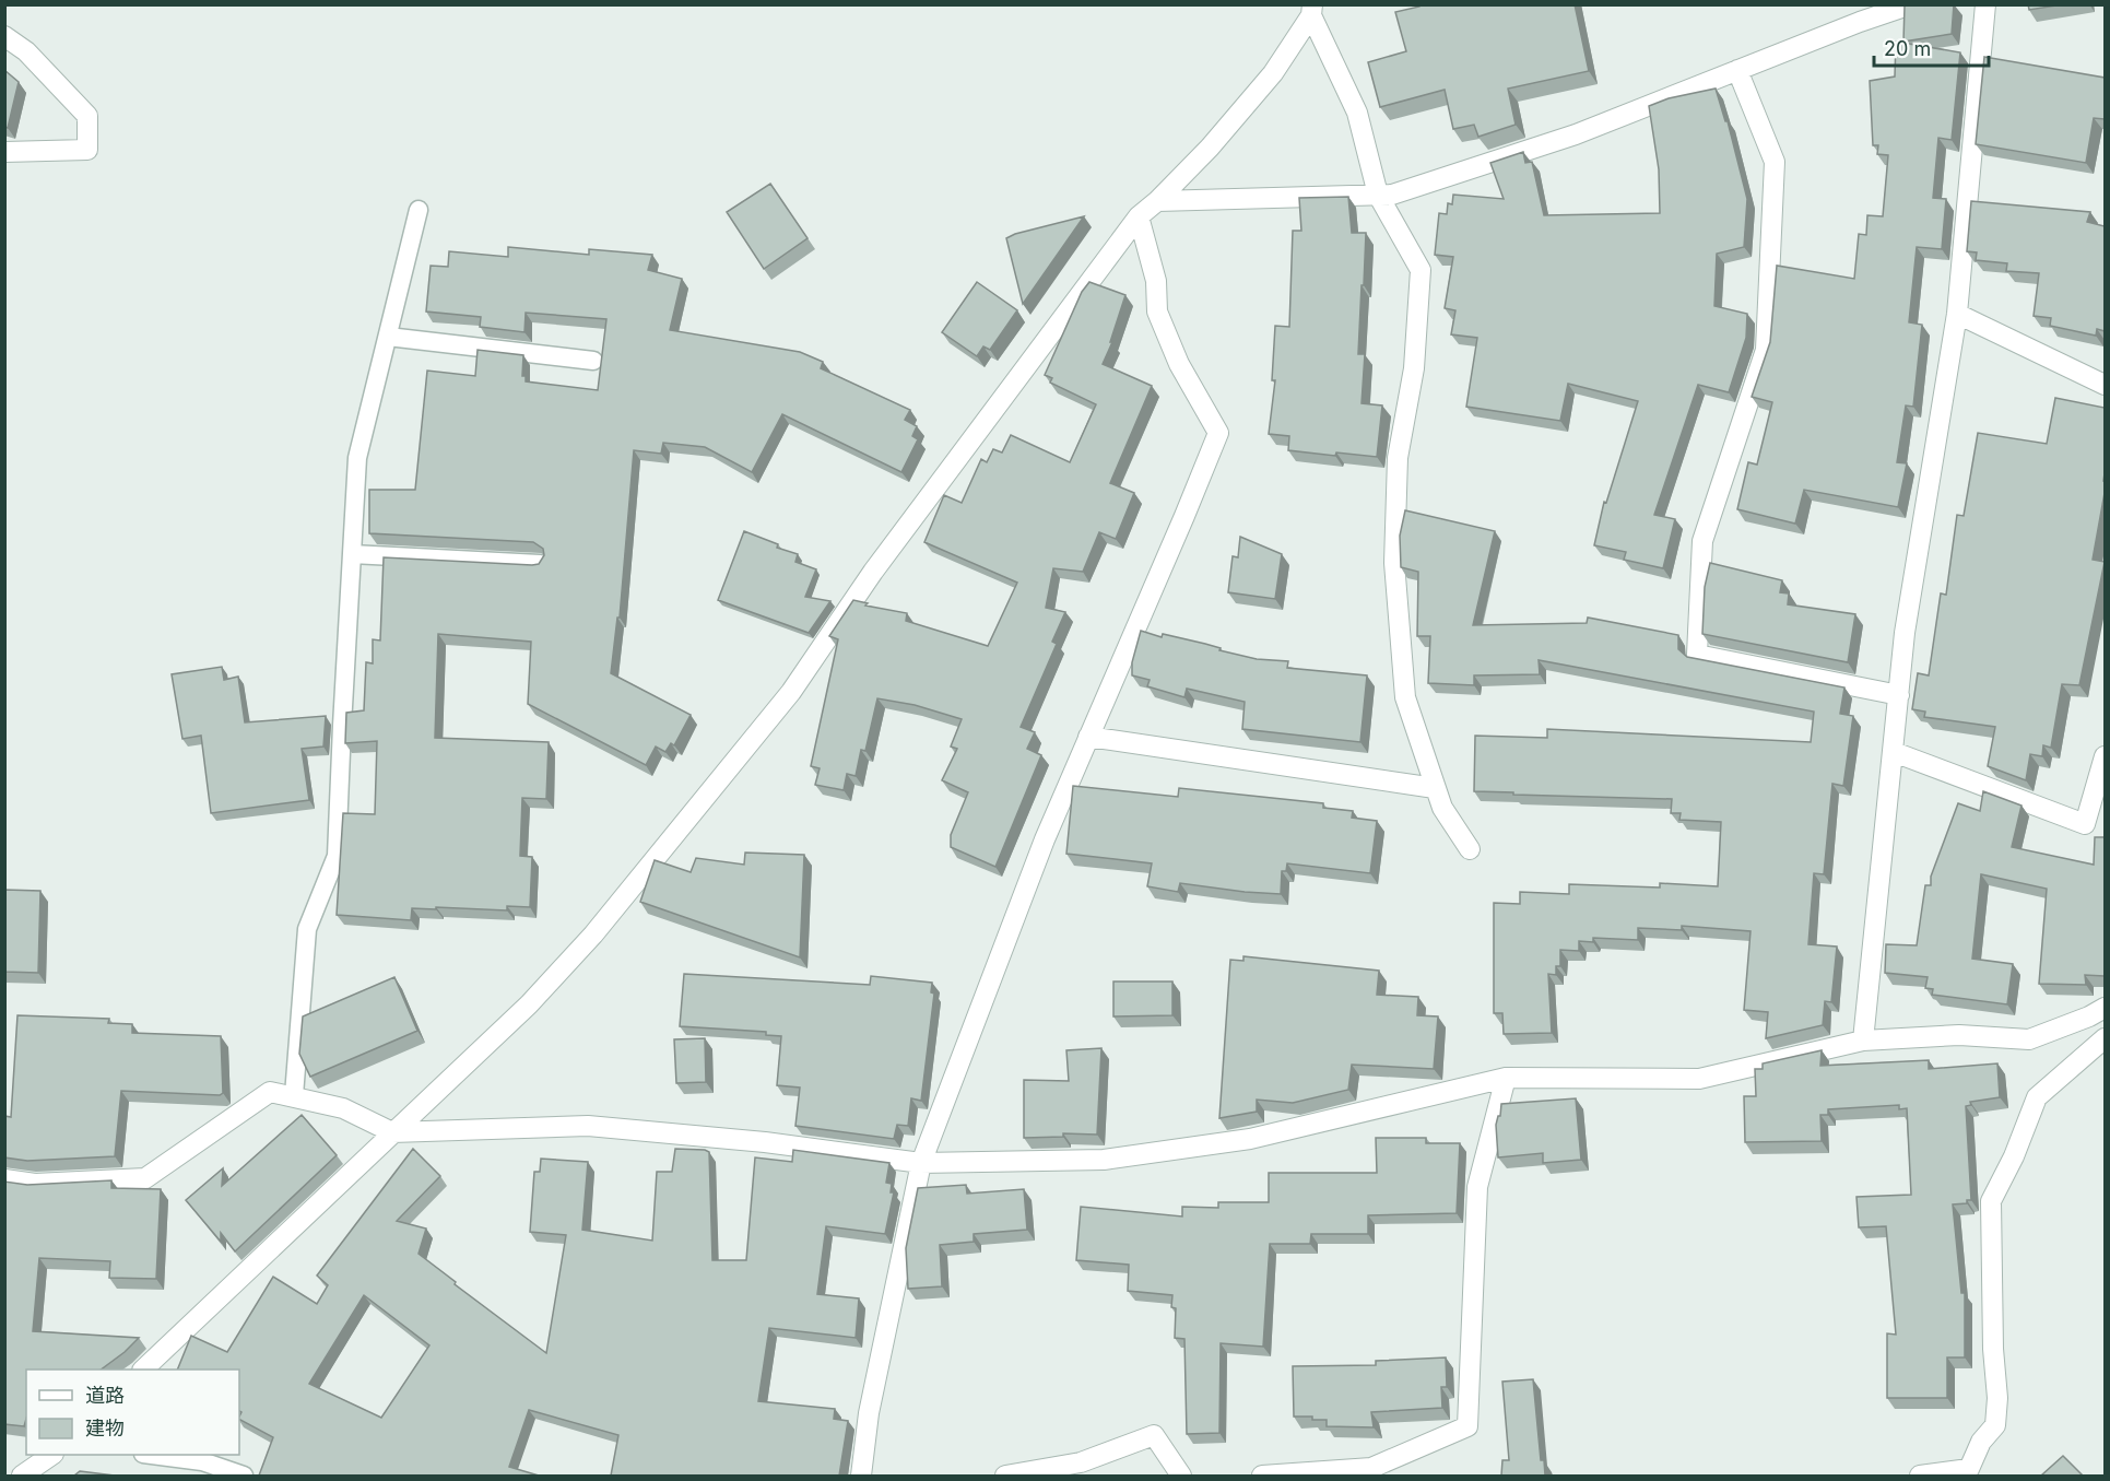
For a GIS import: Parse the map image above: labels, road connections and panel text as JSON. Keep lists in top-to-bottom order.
{
  "legend": ["道路", "建物"],
  "scale_bar": "20 m"
}
